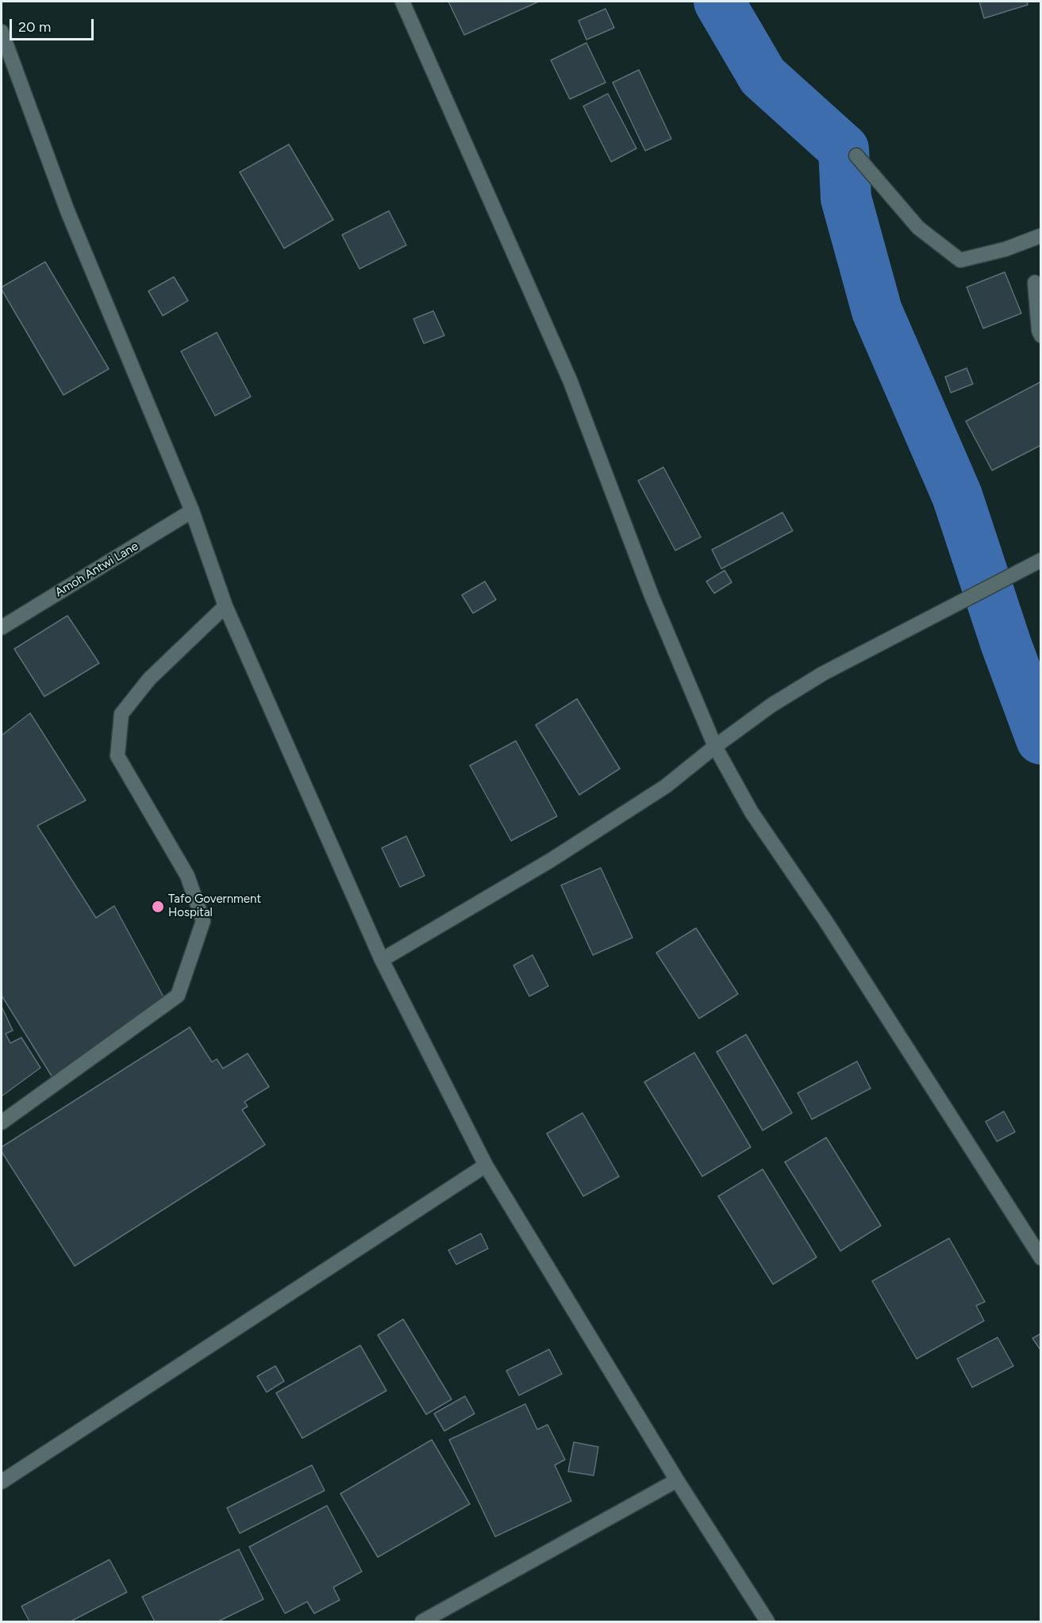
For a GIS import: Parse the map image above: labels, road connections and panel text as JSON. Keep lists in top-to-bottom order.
{
  "streets": {
    "street": ["Amoh Antwi Lane"]
  },
  "places": ["Tafo Government Hospital"],
  "scale_bar": "20 m"
}
